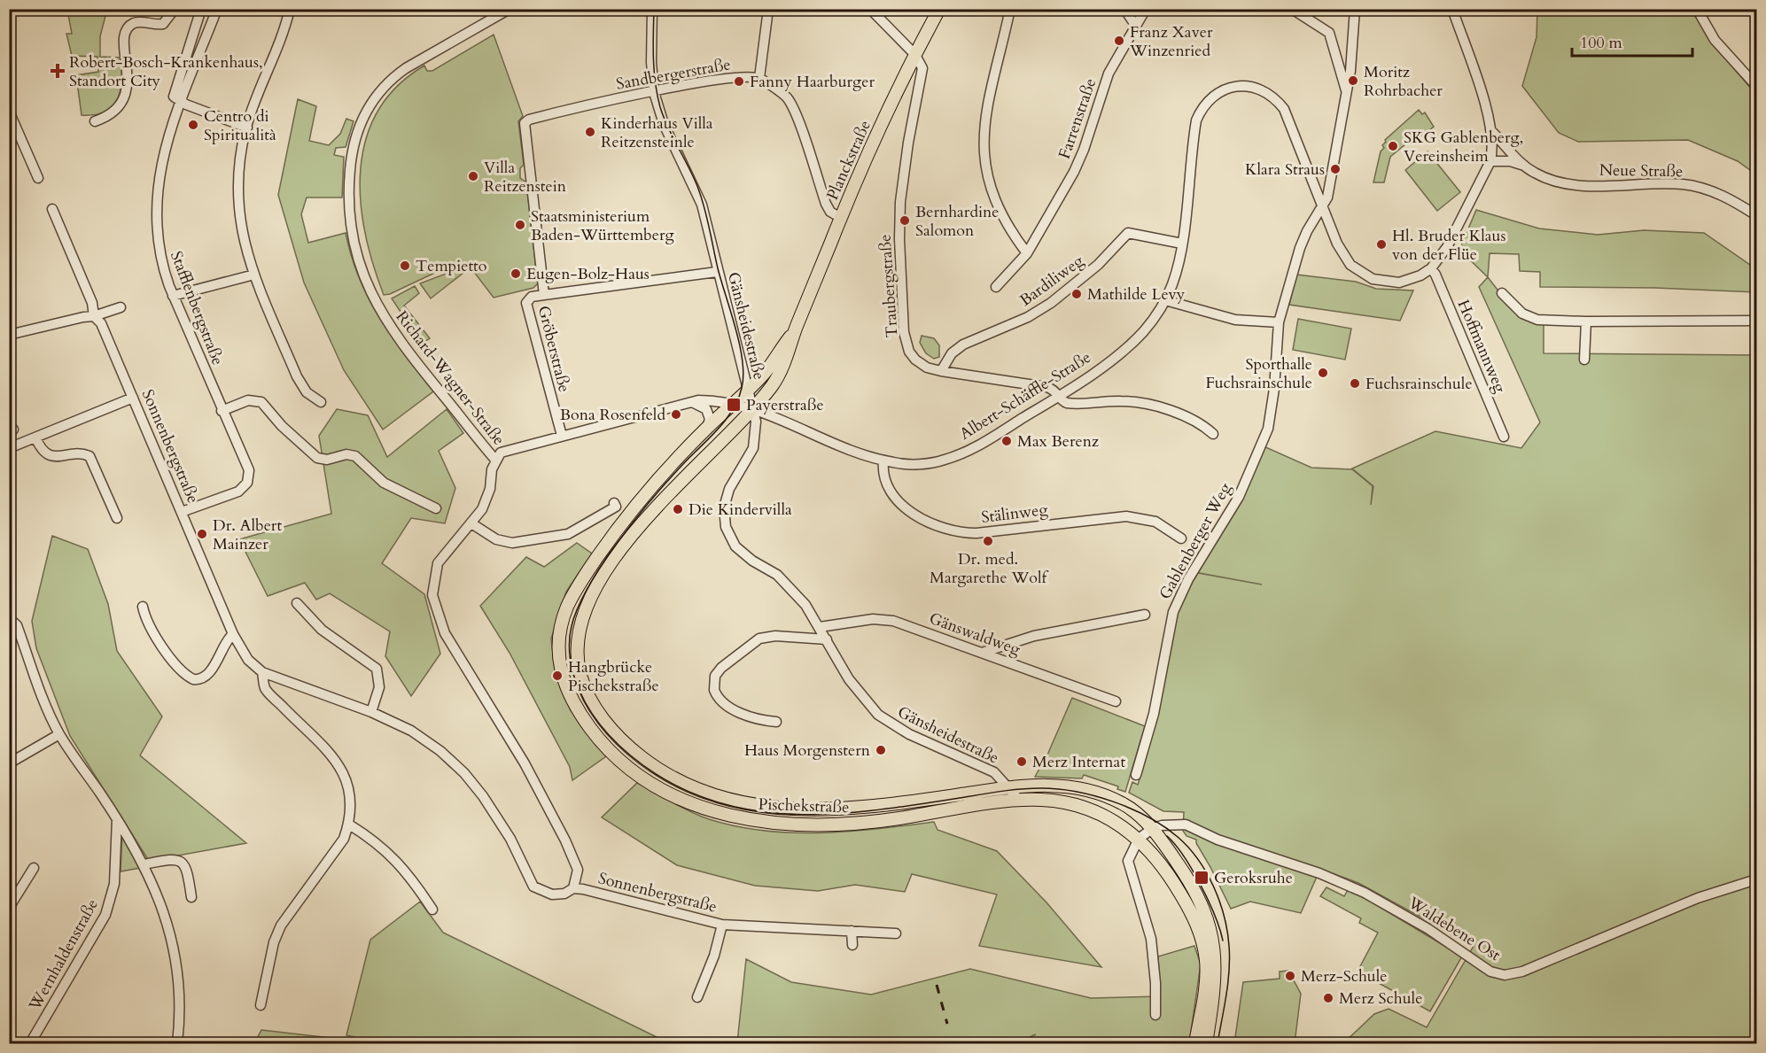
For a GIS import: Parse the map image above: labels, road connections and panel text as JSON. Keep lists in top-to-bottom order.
{
  "streets": {
    "main road": ["Planckstraße", "Pischekstraße"],
    "street": [
      "Sandbergerstraße",
      "Farrenstraße",
      "Neue Straße",
      "Bardiliweg",
      "Traubergstraße",
      "Stafflenbergstraße",
      "Gänsheidestraße",
      "Hoffmannweg",
      "Gröberstraße",
      "Richard-Wagner-Straße",
      "Albert-Schäffle-Straße",
      "Sonnenbergstraße",
      "Stälinweg",
      "Gablenberger Weg",
      "Gänswaldweg",
      "Waldebene Ost",
      "Wernhaldenstraße"
    ]
  },
  "crossings": [
    ["Sandbergerstraße", "Gänsheidestraße"],
    ["Sandbergerstraße", "Gröberstraße"],
    ["Planckstraße", "Traubergstraße"],
    ["Planckstraße", "Gänsheidestraße"],
    ["Planckstraße", "Albert-Schäffle-Straße"],
    ["Planckstraße", "Pischekstraße"],
    ["Neue Straße", "Albert-Schäffle-Straße"],
    ["Bardiliweg", "Traubergstraße"],
    ["Bardiliweg", "Albert-Schäffle-Straße"],
    ["Traubergstraße", "Albert-Schäffle-Straße"],
    ["Stafflenbergstraße", "Sonnenbergstraße"],
    ["Gänsheidestraße", "Albert-Schäffle-Straße"],
    ["Gänsheidestraße", "Gänswaldweg"],
    ["Gänsheidestraße", "Pischekstraße"],
    ["Hoffmannweg", "Albert-Schäffle-Straße"],
    ["Richard-Wagner-Straße", "Sonnenbergstraße"],
    ["Albert-Schäffle-Straße", "Stälinweg"],
    ["Albert-Schäffle-Straße", "Gablenberger Weg"],
    ["Albert-Schäffle-Straße", "Pischekstraße"],
    ["Pischekstraße", "Waldebene Ost"]
  ],
  "places": {
    "other": [
      "Franz Xaver Winzenried",
      "Moritz Rohrbacher",
      "Fanny Haarburger",
      "Centro di Spiritualità",
      "Kinderhaus Villa Reitzensteinle",
      "SKG Gablenberg, Vereinsheim",
      "Klara Straus",
      "Villa Reitzenstein",
      "Bernhardine Salomon",
      "Staatsministerium Baden-Württemberg",
      "Hl. Bruder Klaus von der Flüe",
      "Tempietto",
      "Eugen-Bolz-Haus",
      "Mathilde Levy",
      "Sporthalle Fuchsrainschule",
      "Fuchsrainschule",
      "Bona Rosenfeld",
      "Max Berenz",
      "Die Kindervilla",
      "Dr. Albert Mainzer",
      "Dr. med. Margarethe Wolf",
      "Hangbrücke Pischekstraße",
      "Haus Morgenstern",
      "Merz Internat",
      "Merz-Schule",
      "Merz Schule"
    ],
    "health": ["Robert-Bosch-Krankenhaus, Standort City"],
    "transit": ["Payerstraße", "Geroksruhe"]
  },
  "scale_bar": "100 m"
}
